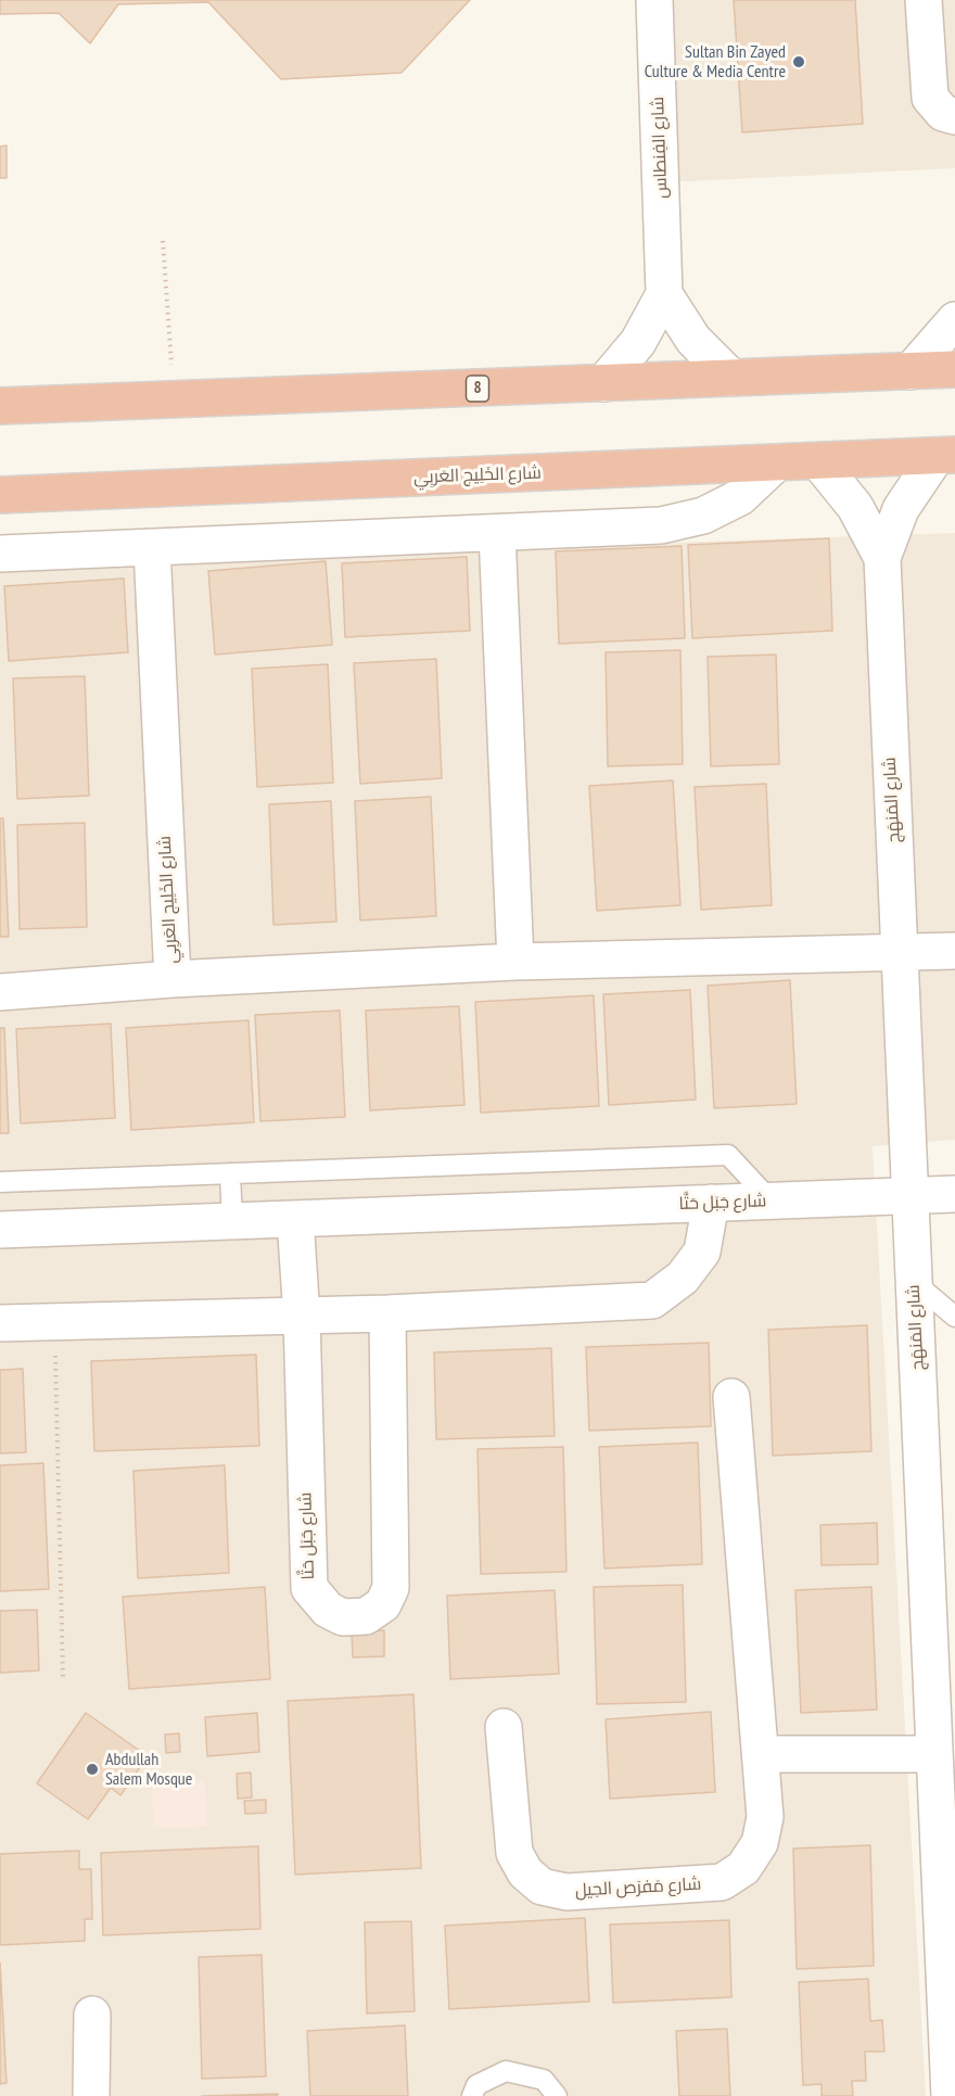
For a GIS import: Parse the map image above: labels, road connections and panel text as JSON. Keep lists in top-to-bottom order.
{
  "streets": {
    "highway": ["8", "شارع الخَلِيج العَربِي"],
    "street": [
      "شارع الفِنطاس",
      "شارع المَنهَج",
      "شارع جَبَل حَتَّا",
      "شارع مَفرَص الحِيل"
    ]
  },
  "crossings": [
    ["شارع الخَلِيج العَربِي", "شارع المَنهَج"],
    ["شارع المَنهَج", "شارع جَبَل حَتَّا"]
  ],
  "places": ["Sultan Bin Zayed Culture & Media Centre", "Abdullah Salem Mosque"]
}
